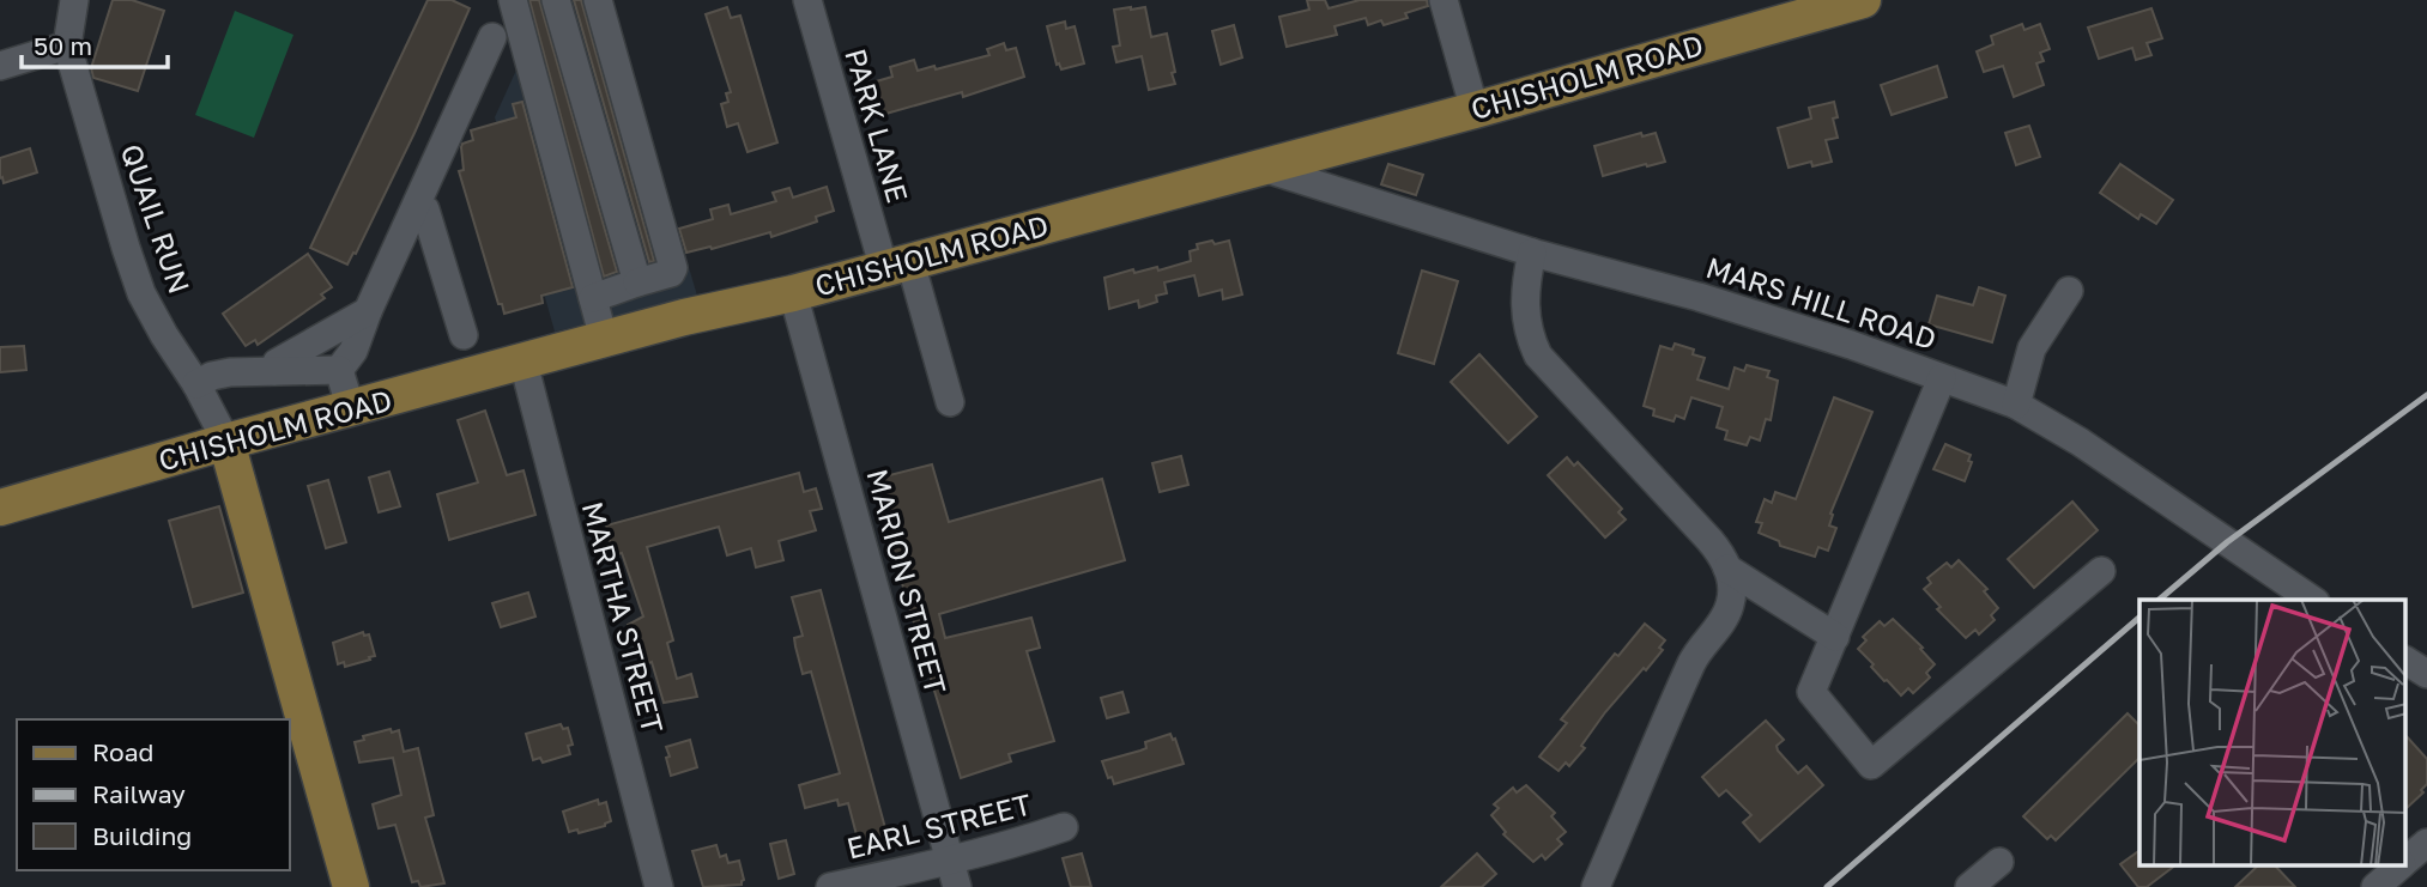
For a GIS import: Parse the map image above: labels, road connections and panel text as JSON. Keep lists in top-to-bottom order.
{
  "streets": {
    "main road": ["CHISHOLM ROAD"],
    "street": [
      "PARK LANE",
      "QUAIL RUN",
      "MARS HILL ROAD",
      "MARION STREET",
      "MARTHA STREET",
      "EARL STREET"
    ]
  },
  "crossings": [
    ["CHISHOLM ROAD", "PARK LANE"],
    ["CHISHOLM ROAD", "QUAIL RUN"],
    ["CHISHOLM ROAD", "MARS HILL ROAD"],
    ["CHISHOLM ROAD", "MARION STREET"],
    ["CHISHOLM ROAD", "MARTHA STREET"],
    ["MARION STREET", "EARL STREET"]
  ],
  "legend": ["Road", "Railway", "Building"],
  "scale_bar": "50 m"
}
